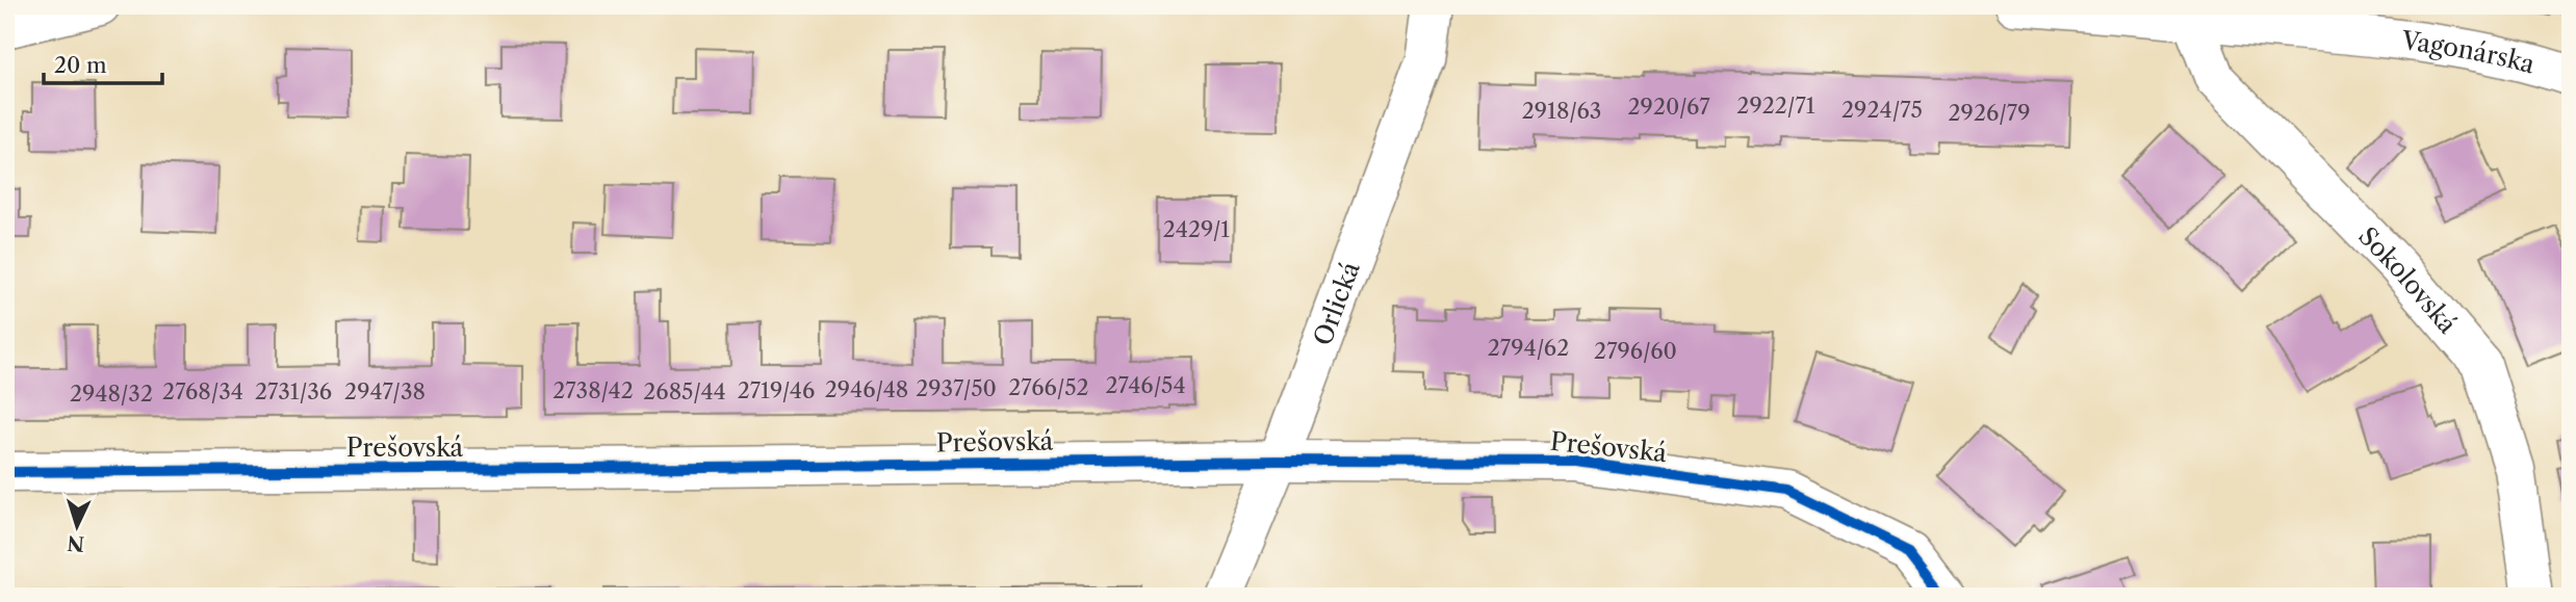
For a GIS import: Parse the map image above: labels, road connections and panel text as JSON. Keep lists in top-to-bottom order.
{
  "streets": {
    "street": [
      "Vagonárska",
      "Sokolovská",
      "Orlická",
      "Prešovská"
    ]
  },
  "crossings": [
    ["Vagonárska", "Sokolovská"],
    ["Orlická", "Prešovská"]
  ],
  "house_numbers": [
    "2922/71",
    "2920/67",
    "2924/75",
    "2918/63",
    "2926/79",
    "2429/1",
    "2794/62",
    "2796/60",
    "2746/54",
    "2766/52",
    "2937/50",
    "2946/48",
    "2738/42",
    "2719/46",
    "2768/34",
    "2731/36",
    "2947/38",
    "2685/44",
    "2948/32"
  ],
  "scale_bar": "20 m",
  "north": "bottom"
}
